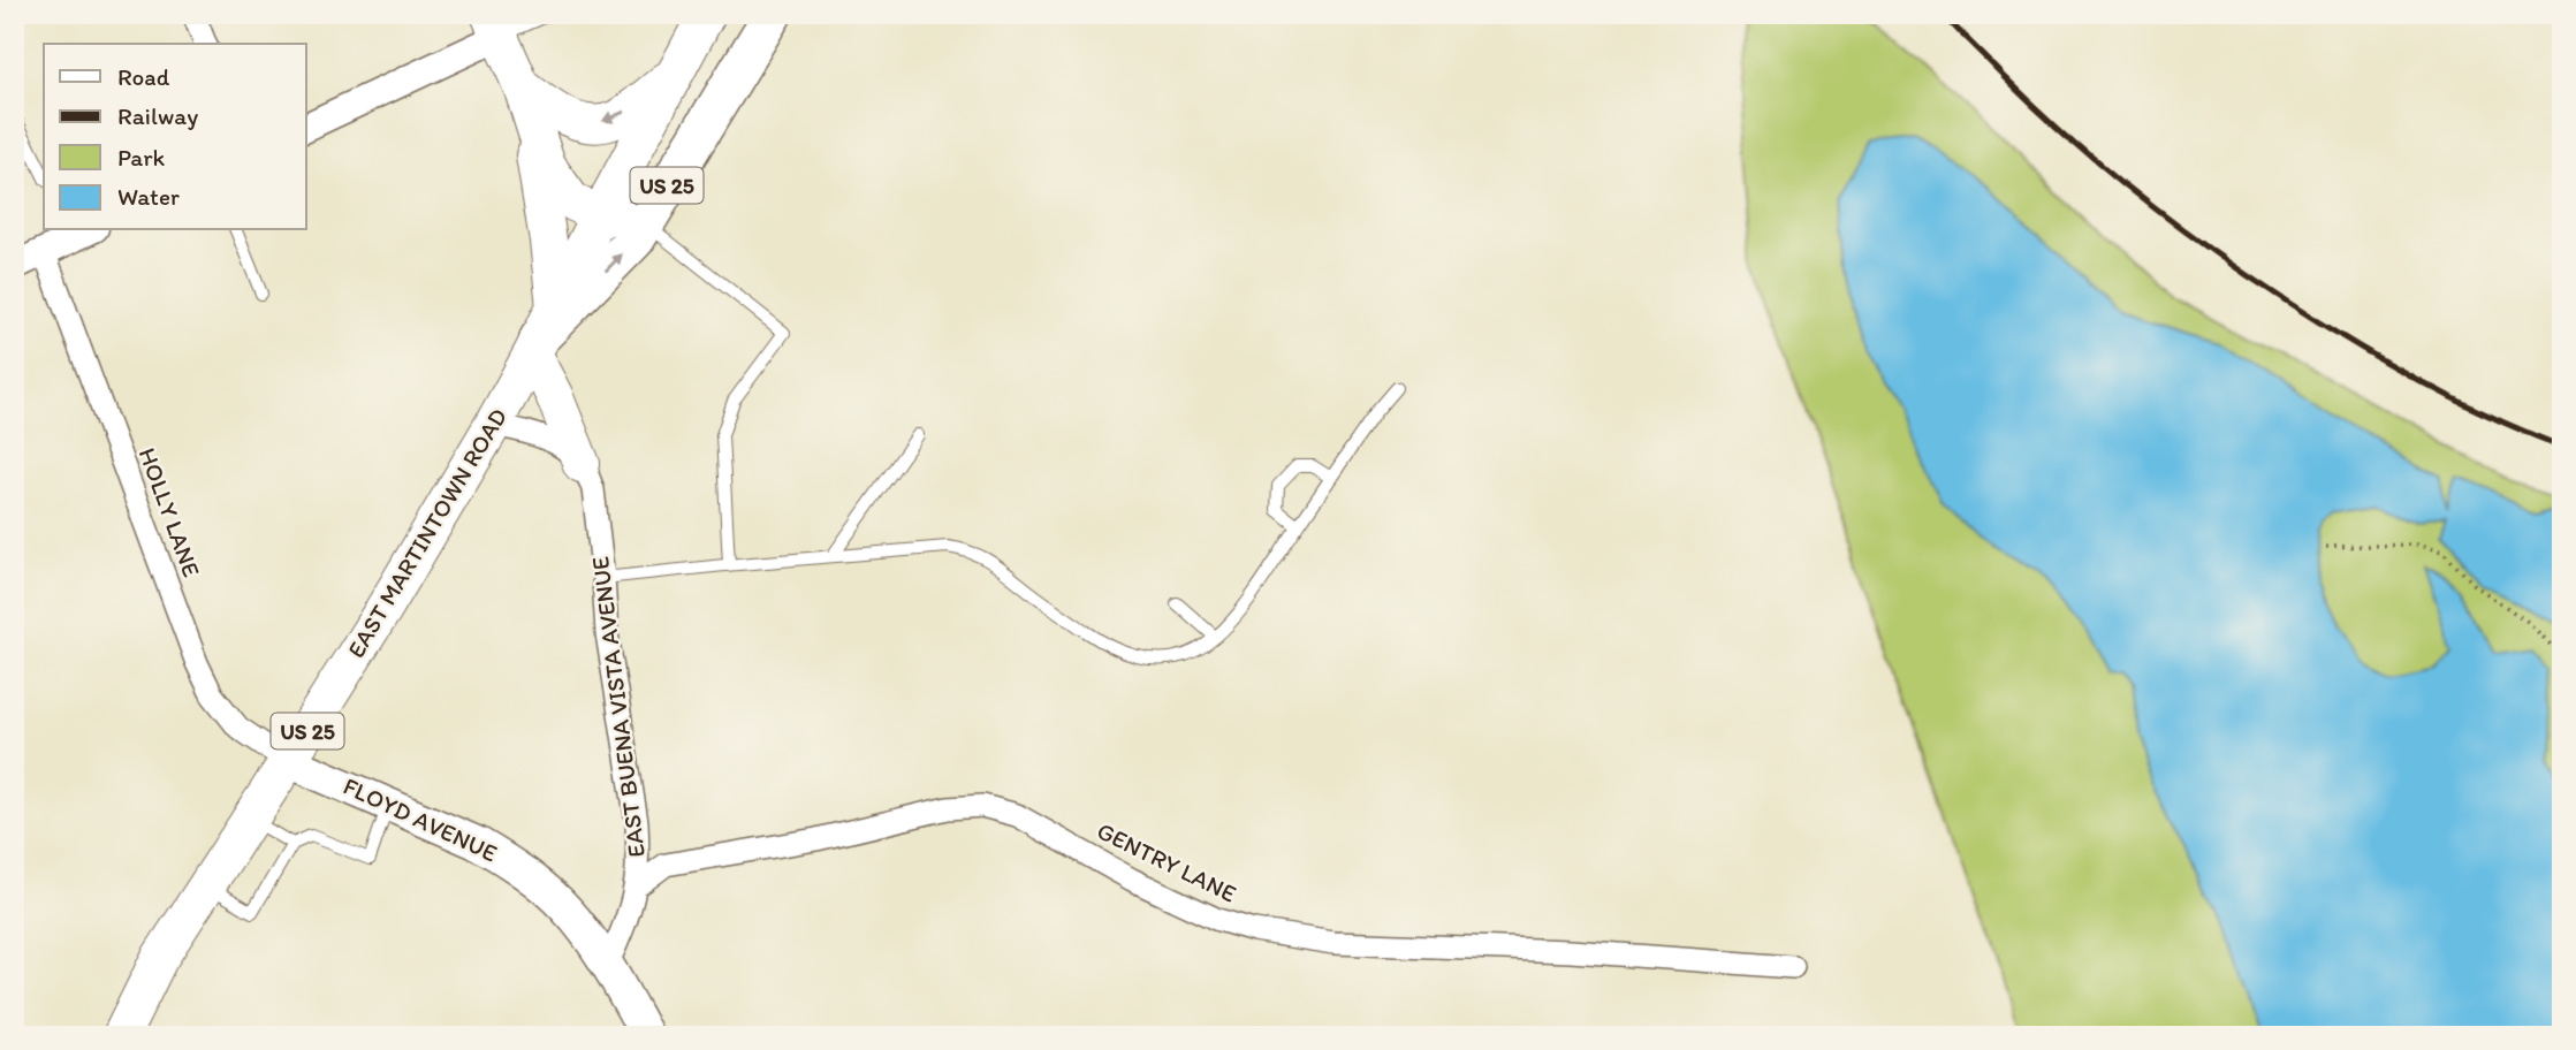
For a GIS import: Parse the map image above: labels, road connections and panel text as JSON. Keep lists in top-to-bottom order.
{
  "streets": {
    "highway": ["US 25"],
    "main road": ["EAST MARTINTOWN ROAD", "FLOYD AVENUE"],
    "street": ["HOLLY LANE", "EAST BUENA VISTA AVENUE", "GENTRY LANE"]
  },
  "crossings": [
    ["US 25", "EAST MARTINTOWN ROAD"],
    ["HOLLY LANE", "EAST MARTINTOWN ROAD"],
    ["HOLLY LANE", "FLOYD AVENUE"],
    ["EAST MARTINTOWN ROAD", "FLOYD AVENUE"],
    ["EAST BUENA VISTA AVENUE", "FLOYD AVENUE"],
    ["EAST BUENA VISTA AVENUE", "GENTRY LANE"]
  ],
  "legend": [
    "Road",
    "Railway",
    "Park",
    "Water"
  ]
}
